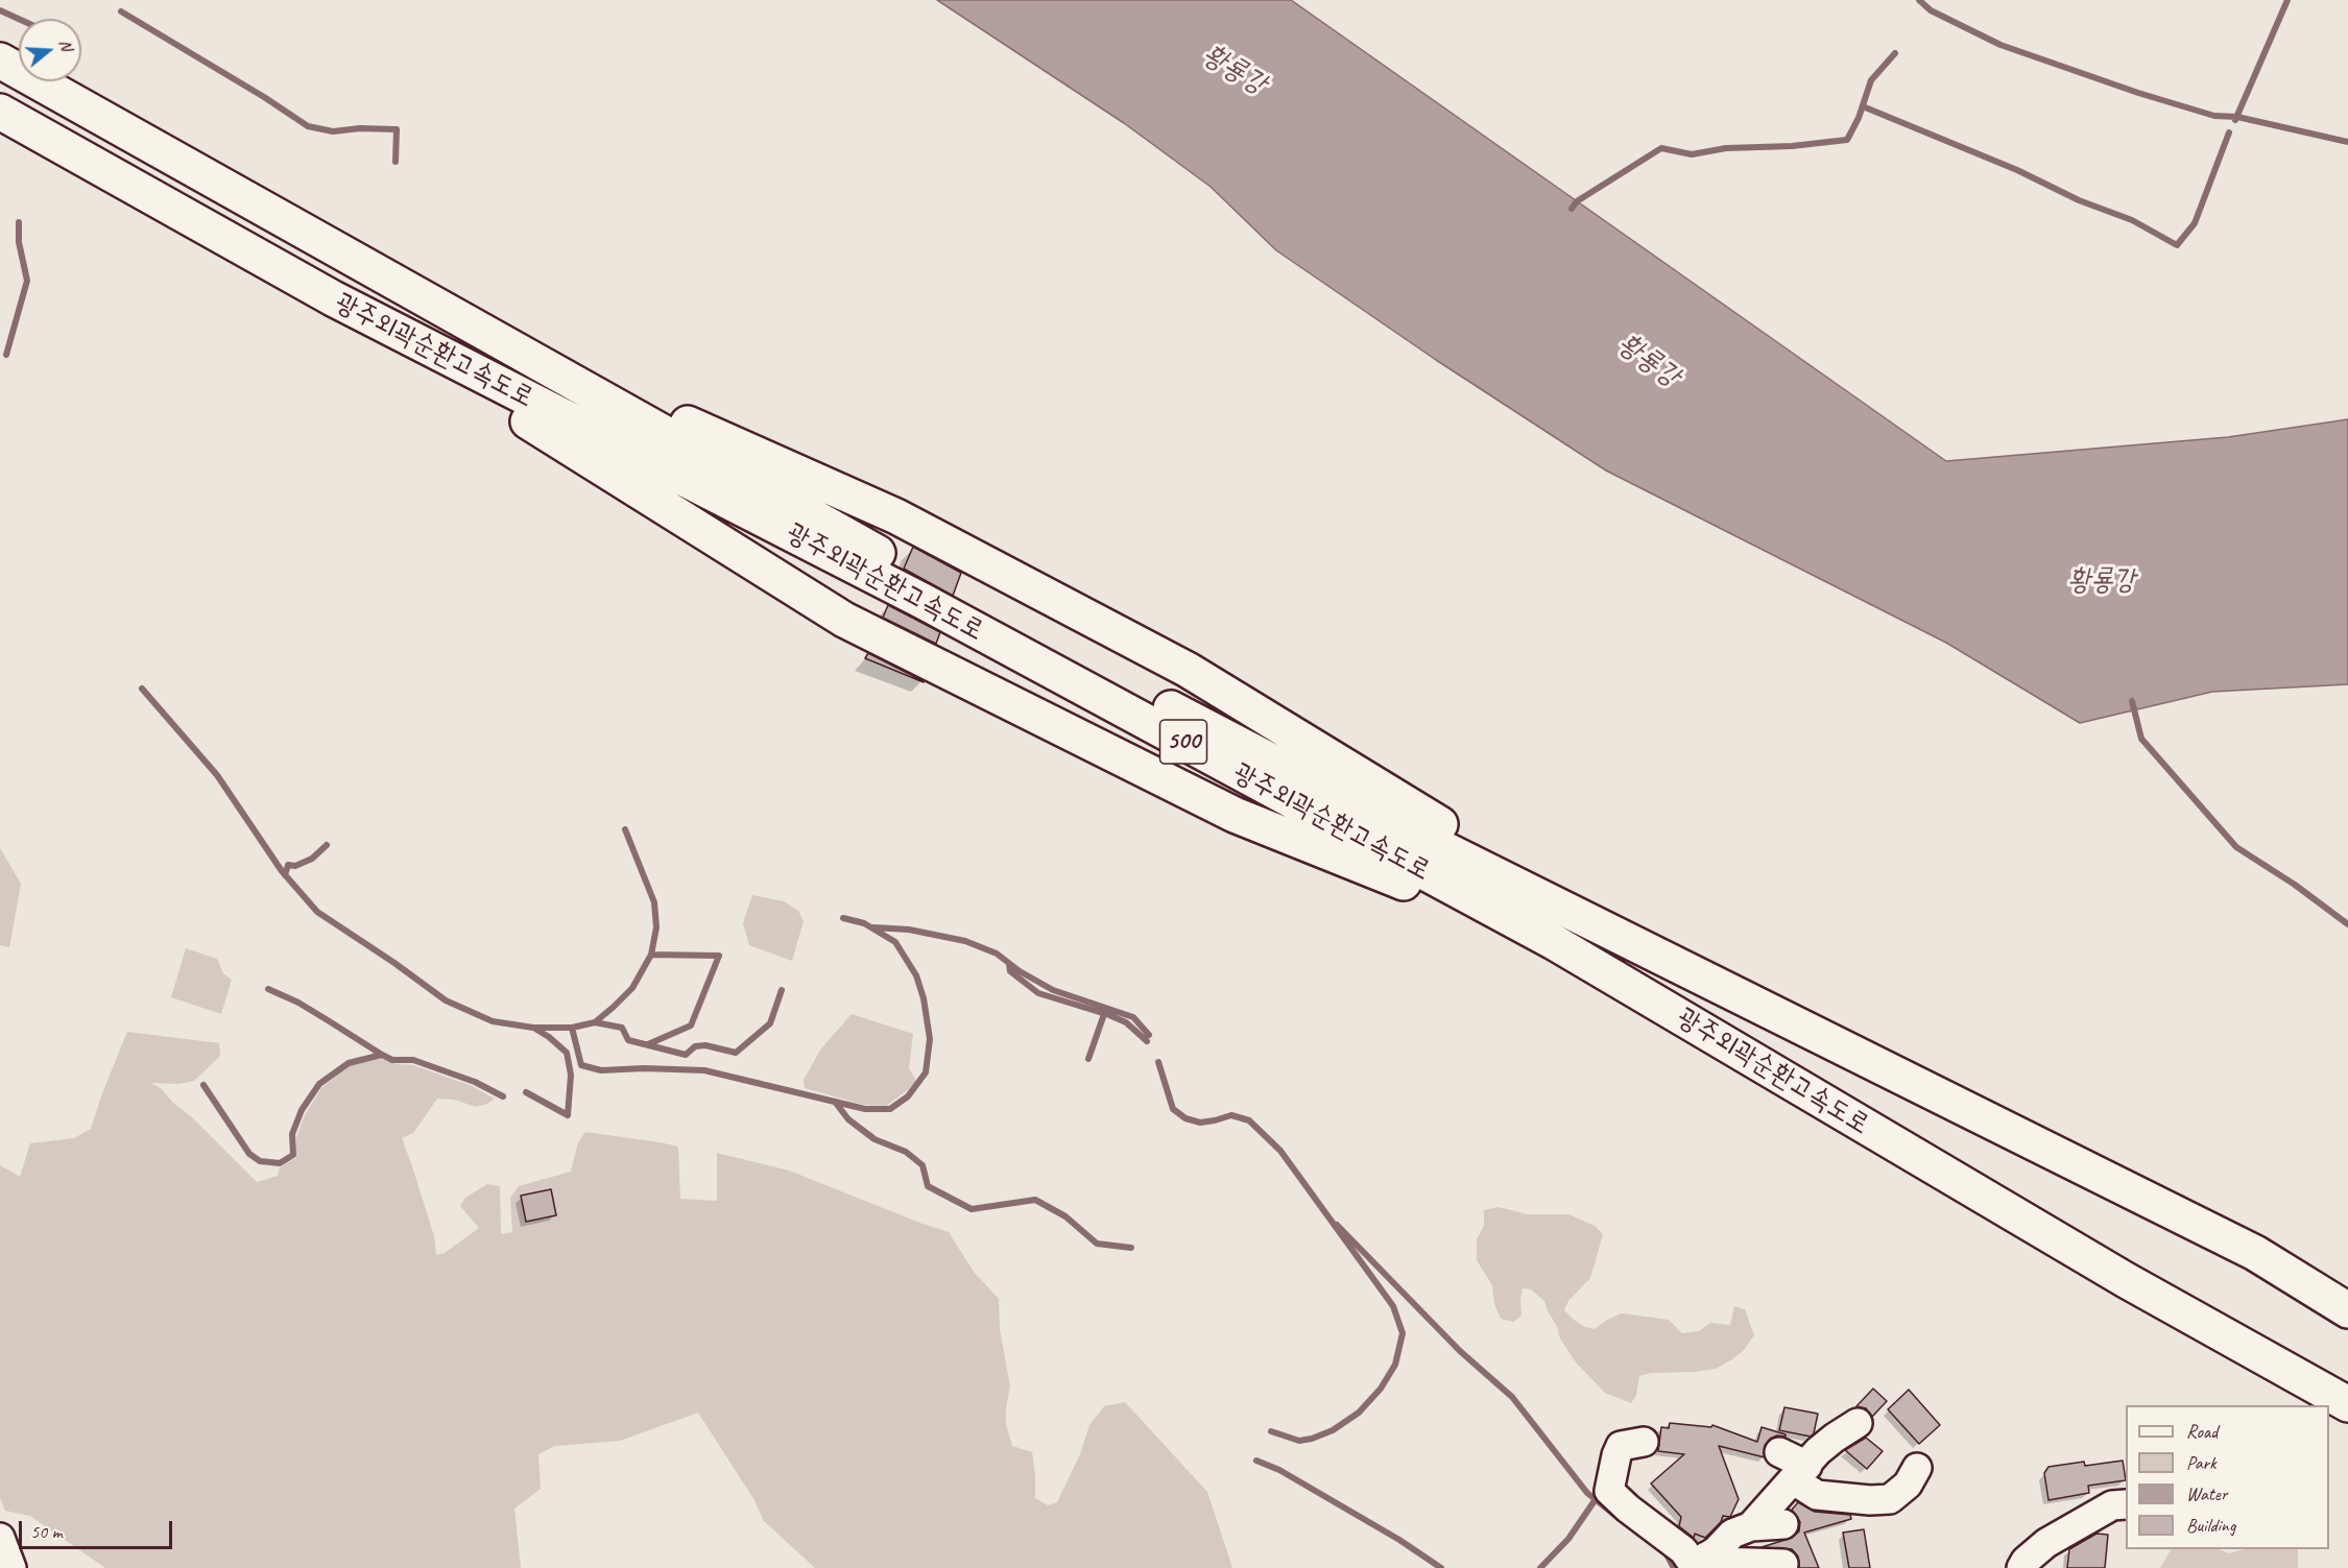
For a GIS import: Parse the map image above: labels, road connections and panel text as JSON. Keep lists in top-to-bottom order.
{
  "streets": {
    "highway": ["광주외곽순환고속도로", "500"]
  },
  "water": ["황룡강"],
  "legend": [
    "Road",
    "Park",
    "Water",
    "Building"
  ],
  "scale_bar": "50 m",
  "north": "right"
}
